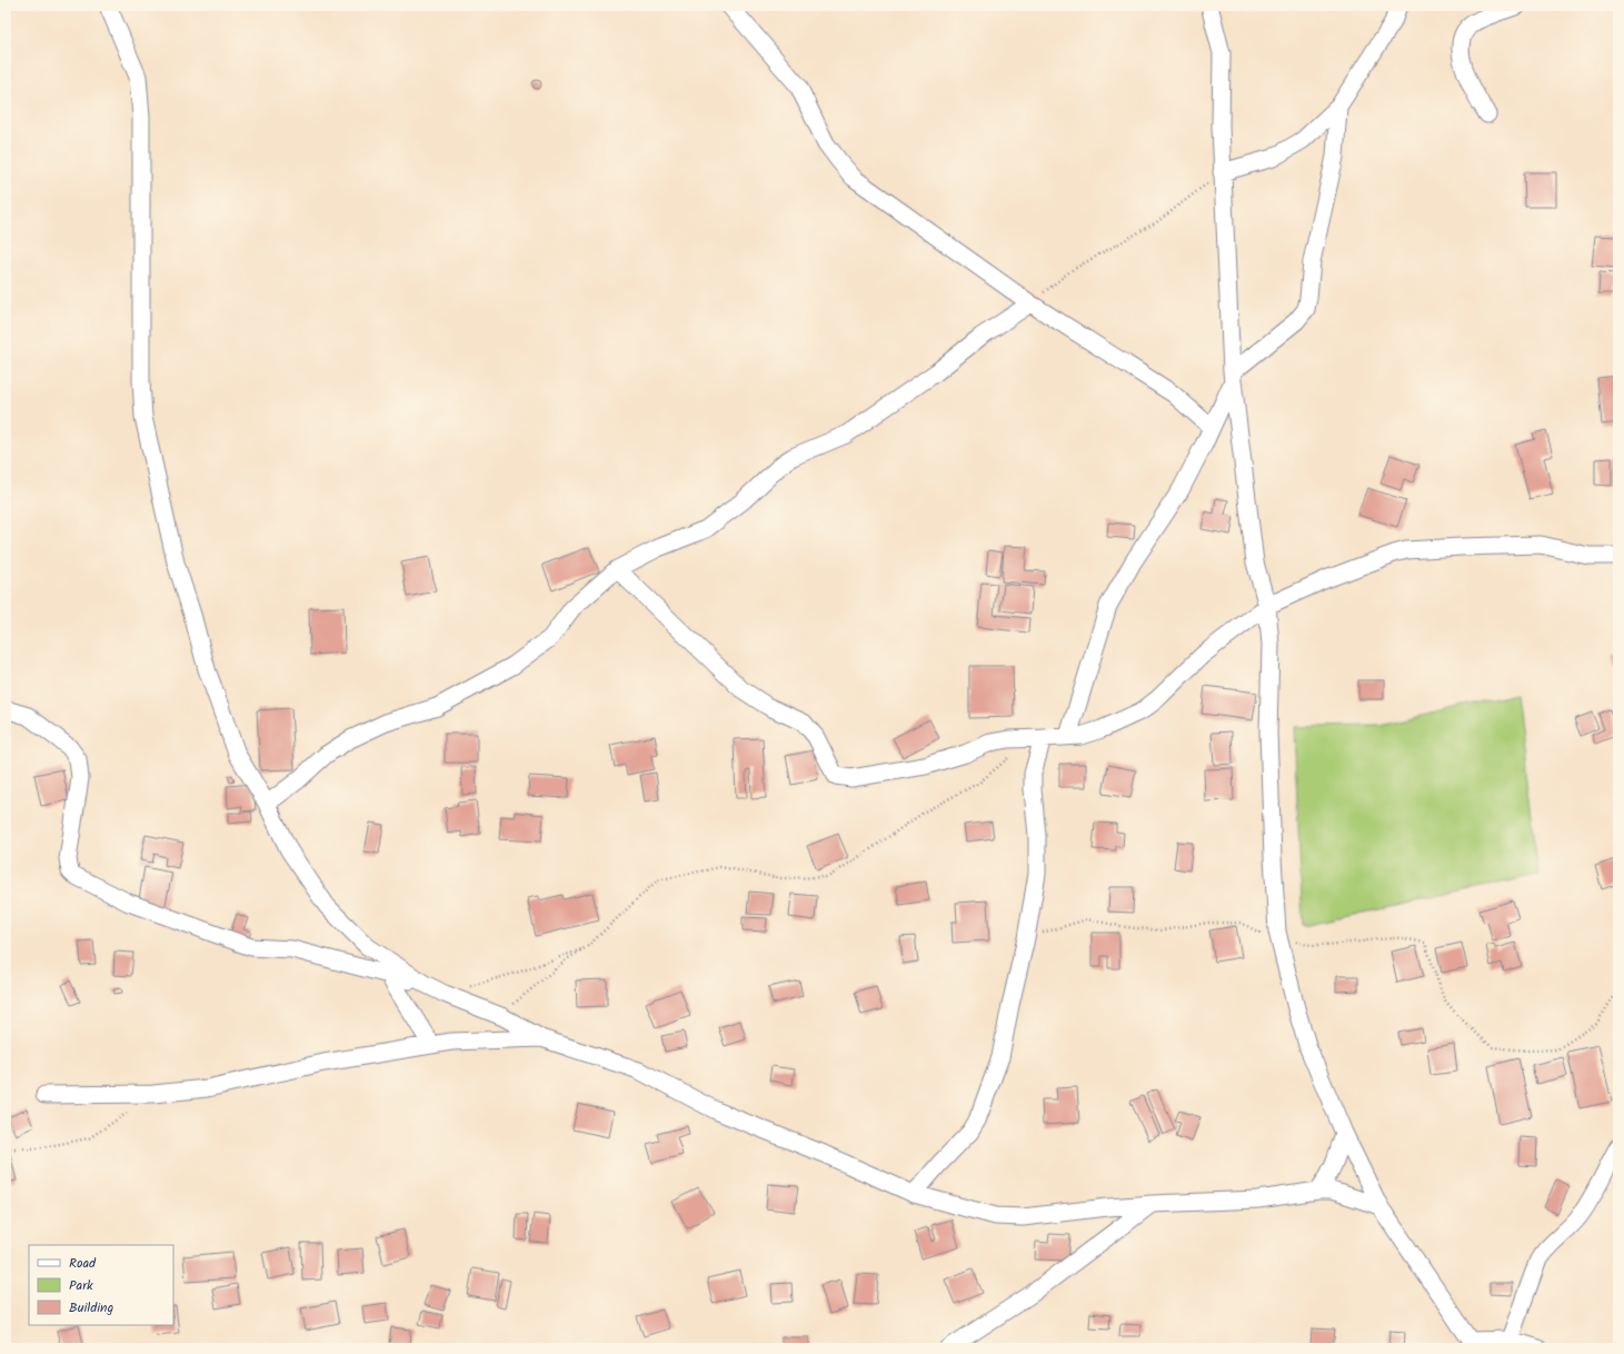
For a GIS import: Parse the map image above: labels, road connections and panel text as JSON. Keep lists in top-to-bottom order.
{
  "legend": ["Road", "Park", "Building"]
}
